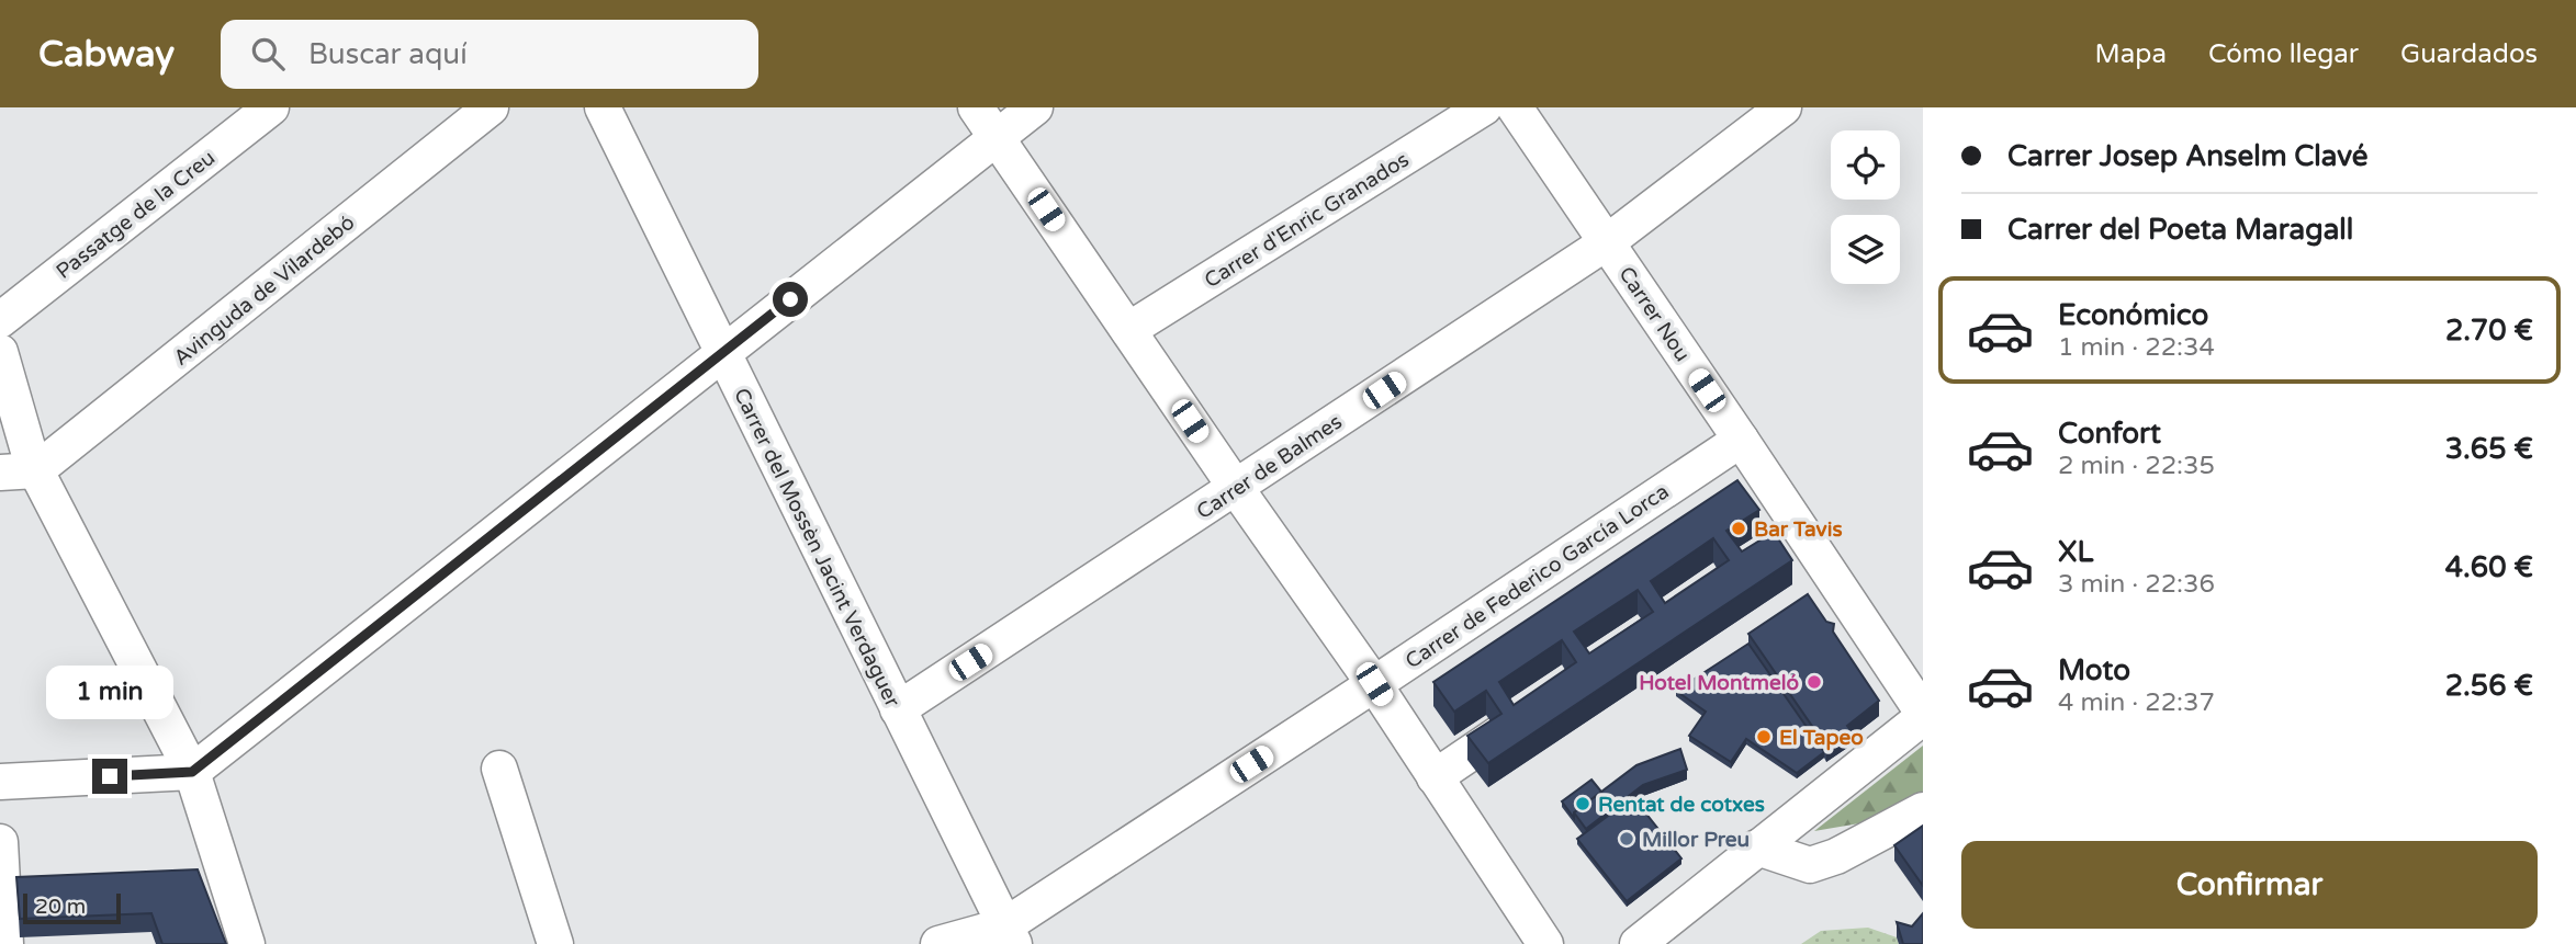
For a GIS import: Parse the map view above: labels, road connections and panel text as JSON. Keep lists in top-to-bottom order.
{
  "streets": {
    "street": [
      "Passatge de la Creu",
      "Carrer d'Enric Granados",
      "Avinguda de Vilardebó",
      "Carrer Nou",
      "Carrer de Balmes",
      "Carrer del Mossèn Jacint Verdaguer",
      "Carrer de Federico García Lorca"
    ]
  },
  "crossings": [
    ["Carrer Nou", "Carrer de Balmes"],
    ["Carrer Nou", "Carrer de Federico García Lorca"],
    ["Carrer de Balmes", "Carrer del Mossèn Jacint Verdaguer"],
    ["Carrer del Mossèn Jacint Verdaguer", "Carrer de Federico García Lorca"]
  ],
  "places": [
    "Bar Tavis",
    "Hotel Montmeló",
    "El Tapeo",
    "Rentat de cotxes",
    "Millor Preu"
  ],
  "scale_bar": "20 m",
  "page": {
    "header": "Cabway",
    "search": "Buscar aquí",
    "nav": ["Mapa", "Cómo llegar", "Guardados"],
    "banner": ["Carrer Josep Anselm Clavé", "Carrer del Poeta Maragall"],
    "list": [
      {
        "name": "Económico",
        "note": "1 min · 22:34",
        "value": "2.70 €"
      },
      {
        "name": "Confort",
        "note": "2 min · 22:35",
        "value": "3.65 €"
      },
      {
        "name": "XL",
        "note": "3 min · 22:36",
        "value": "4.60 €"
      },
      {
        "name": "Moto",
        "note": "4 min · 22:37",
        "value": "2.56 €"
      }
    ],
    "bubble": "1 min",
    "buttons": "Confirmar",
    "scale": "20 m"
  }
}
